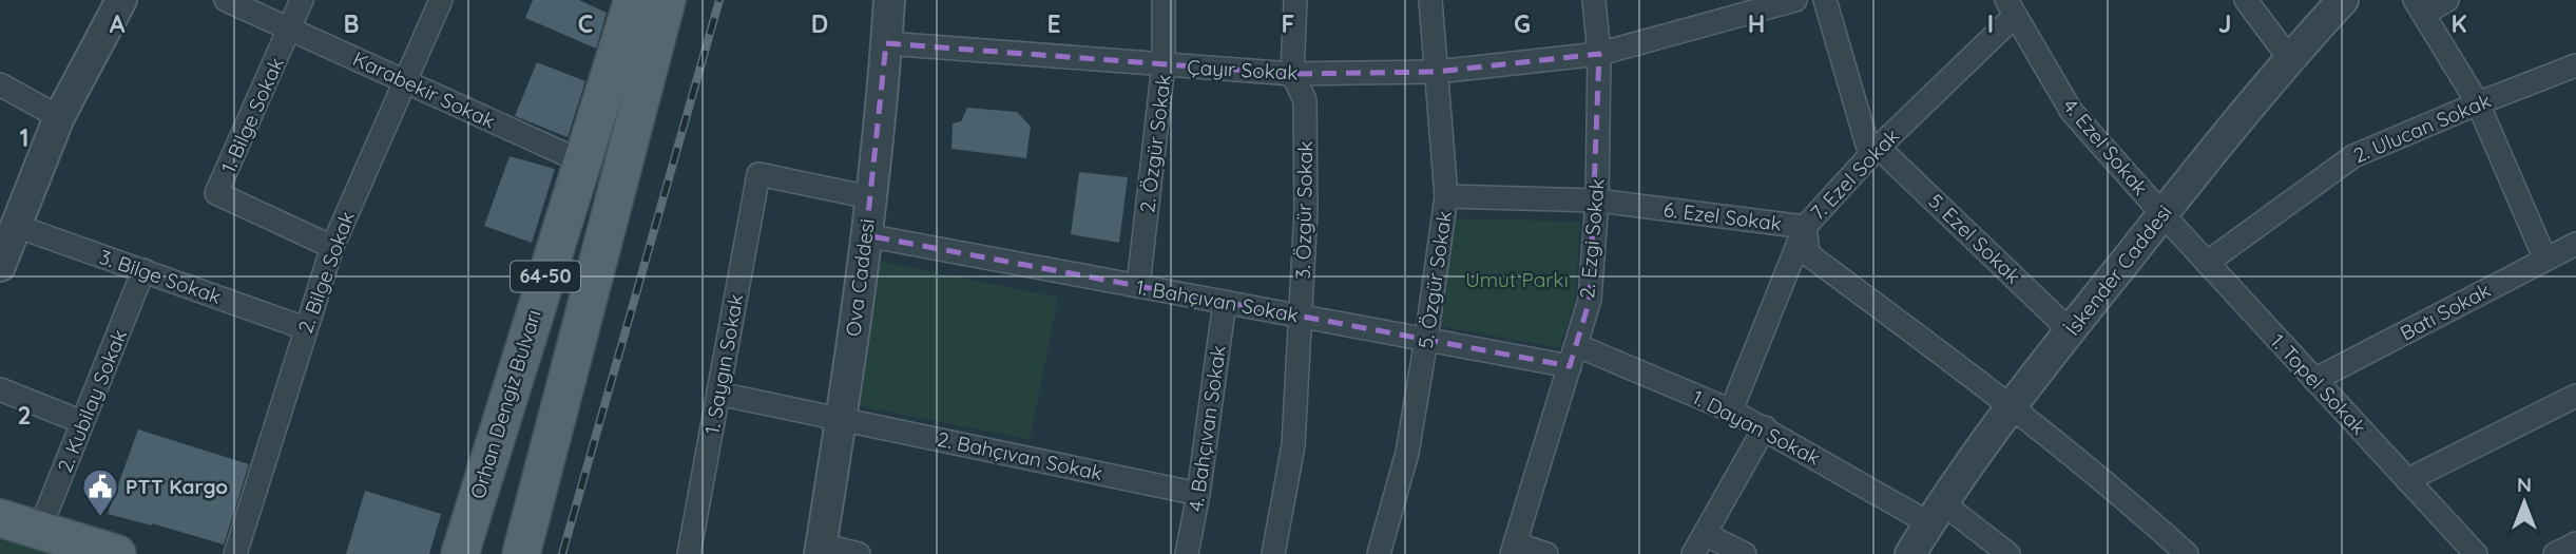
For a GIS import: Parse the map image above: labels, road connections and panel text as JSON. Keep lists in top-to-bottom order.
{
  "streets": {
    "main road": ["64-50", "Orhan Dengiz Bulvarı"],
    "street": [
      "Çayır Sokak",
      "Karabekir Sokak",
      "1. Bilge Sokak",
      "2. Ulucan Sokak",
      "2. Özgür Sokak",
      "4. Ezel Sokak",
      "7. Ezel Sokak",
      "3. Özgür Sokak",
      "6. Ezel Sokak",
      "2. Ezgi Sokak",
      "5. Ezel Sokak",
      "İskender Caddesi",
      "2. Bilge Sokak",
      "3. Bilge Sokak",
      "Ova Caddesi",
      "5. Özgür Sokak",
      "1. Bahçıvan Sokak",
      "Batı Sokak",
      "1. Saygın Sokak",
      "1. Topel Sokak",
      "2. Kubilay Sokak",
      "1. Dayan Sokak",
      "4. Bahçıvan Sokak",
      "2. Bahçıvan Sokak"
    ]
  },
  "crossings": [
    ["Çayır Sokak", "2. Özgür Sokak"],
    ["Çayır Sokak", "3. Özgür Sokak"],
    ["Çayır Sokak", "2. Ezgi Sokak"],
    ["Çayır Sokak", "Ova Caddesi"],
    ["Çayır Sokak", "5. Özgür Sokak"],
    ["Karabekir Sokak", "1. Bilge Sokak"],
    ["Karabekir Sokak", "2. Bilge Sokak"],
    ["Karabekir Sokak", "Orhan Dengiz Bulvarı"],
    ["1. Bilge Sokak", "2. Bilge Sokak"],
    ["2. Ulucan Sokak", "1. Topel Sokak"],
    ["2. Özgür Sokak", "1. Bahçıvan Sokak"],
    ["4. Ezel Sokak", "7. Ezel Sokak"],
    ["4. Ezel Sokak", "İskender Caddesi"],
    ["4. Ezel Sokak", "1. Topel Sokak"],
    ["7. Ezel Sokak", "6. Ezel Sokak"],
    ["7. Ezel Sokak", "5. Ezel Sokak"],
    ["7. Ezel Sokak", "1. Dayan Sokak"],
    ["3. Özgür Sokak", "1. Bahçıvan Sokak"],
    ["6. Ezel Sokak", "2. Ezgi Sokak"],
    ["6. Ezel Sokak", "İskender Caddesi"],
    ["6. Ezel Sokak", "5. Özgür Sokak"],
    ["2. Ezgi Sokak", "1. Bahçıvan Sokak"],
    ["2. Ezgi Sokak", "1. Dayan Sokak"],
    ["5. Ezel Sokak", "İskender Caddesi"],
    ["İskender Caddesi", "1. Topel Sokak"],
    ["İskender Caddesi", "1. Dayan Sokak"],
    ["2. Bilge Sokak", "3. Bilge Sokak"],
    ["3. Bilge Sokak", "2. Kubilay Sokak"],
    ["Ova Caddesi", "1. Bahçıvan Sokak"],
    ["Ova Caddesi", "1. Saygın Sokak"],
    ["Ova Caddesi", "2. Bahçıvan Sokak"],
    ["5. Özgür Sokak", "1. Bahçıvan Sokak"],
    ["1. Bahçıvan Sokak", "1. Dayan Sokak"],
    ["1. Bahçıvan Sokak", "4. Bahçıvan Sokak"],
    ["Batı Sokak", "1. Topel Sokak"],
    ["1. Saygın Sokak", "2. Bahçıvan Sokak"],
    ["4. Bahçıvan Sokak", "2. Bahçıvan Sokak"]
  ],
  "parks": ["Umut Parkı"],
  "places": {
    "public building": ["PTT Kargo"]
  },
  "north": "top",
  "grid": {
    "columns": [
      "A",
      "B",
      "C",
      "D",
      "E",
      "F",
      "G",
      "H",
      "I",
      "J",
      "K"
    ],
    "rows": ["1", "2"]
  }
}
